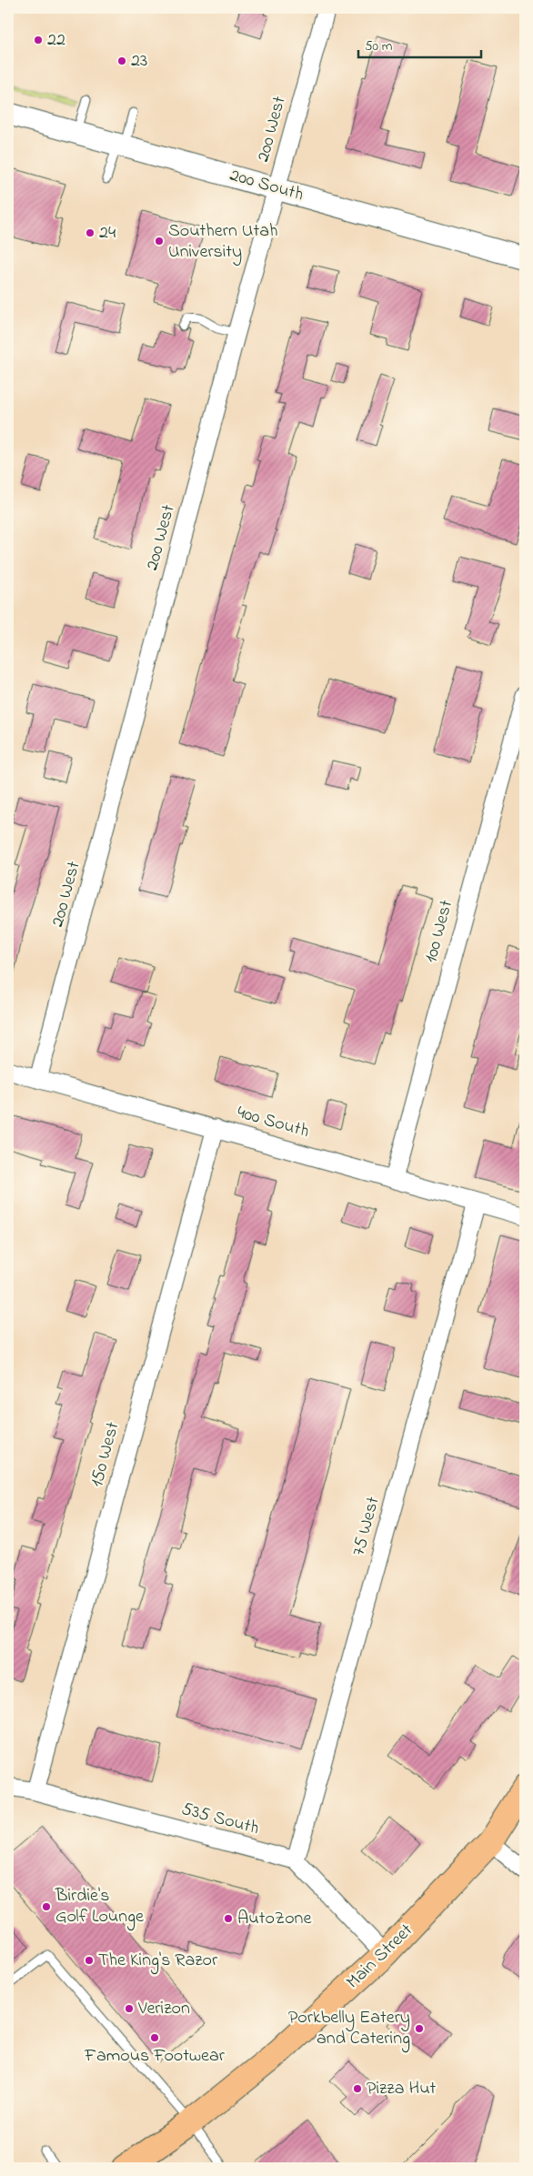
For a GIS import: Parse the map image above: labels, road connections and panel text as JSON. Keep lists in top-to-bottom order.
{
  "streets": {
    "main road": ["Main Street"],
    "street": [
      "200 West",
      "200 South",
      "100 West",
      "400 South",
      "150 West",
      "75 West",
      "535 South"
    ]
  },
  "crossings": [
    ["200 West", "200 South"],
    ["200 West", "400 South"],
    ["100 West", "400 South"],
    ["400 South", "150 West"],
    ["400 South", "75 West"],
    ["150 West", "535 South"],
    ["75 West", "535 South"]
  ],
  "places": [
    "22",
    "23",
    "24",
    "Southern Utah University",
    "Birdie's Golf Lounge",
    "AutoZone",
    "The King's Razor",
    "Verizon",
    "Porkbelly Eatery and Catering",
    "Famous Footwear",
    "Pizza Hut"
  ],
  "scale_bar": "50 m"
}
